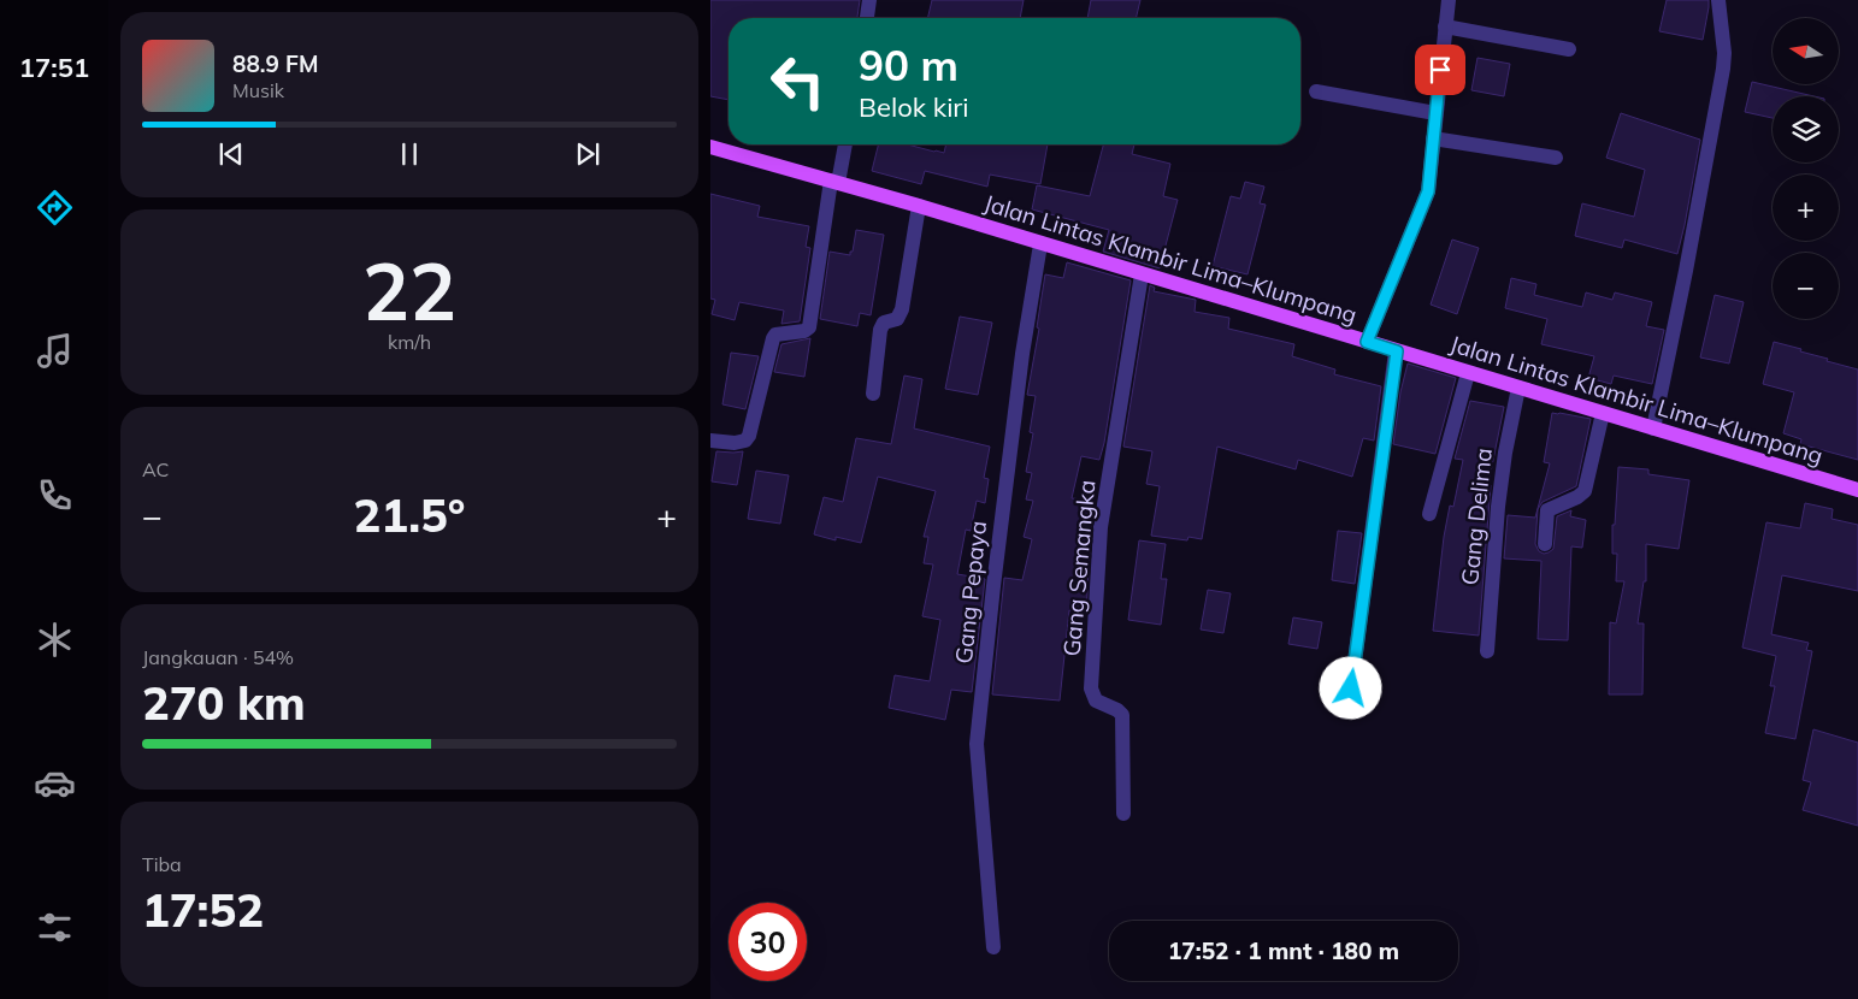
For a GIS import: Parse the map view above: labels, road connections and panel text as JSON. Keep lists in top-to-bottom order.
{
  "streets": {
    "main road": ["Jalan Lintas Klambir Lima–Klumpang"],
    "street": ["Gang Delima", "Gang Semangka", "Gang Pepaya"]
  },
  "crossings": [
    ["Jalan Lintas Klambir Lima–Klumpang", "Gang Delima"],
    ["Jalan Lintas Klambir Lima–Klumpang", "Gang Semangka"],
    ["Jalan Lintas Klambir Lima–Klumpang", "Gang Pepaya"]
  ],
  "north": "left",
  "page": {
    "tabs": "17:51",
    "map_buttons": ["+", "−"],
    "turn": ["90 m", "Belok kiri"],
    "song": ["88.9 FM", "Musik"],
    "tile": [
      ["22", "km/h"],
      "AC",
      ["Jangkauan · 54%", "270 km"],
      ["Tiba", "17:52"]
    ],
    "heat": ["−", "21.5°", "+"],
    "limit": "30",
    "trip": "17:52 · 1 mnt · 180 m"
  }
}
